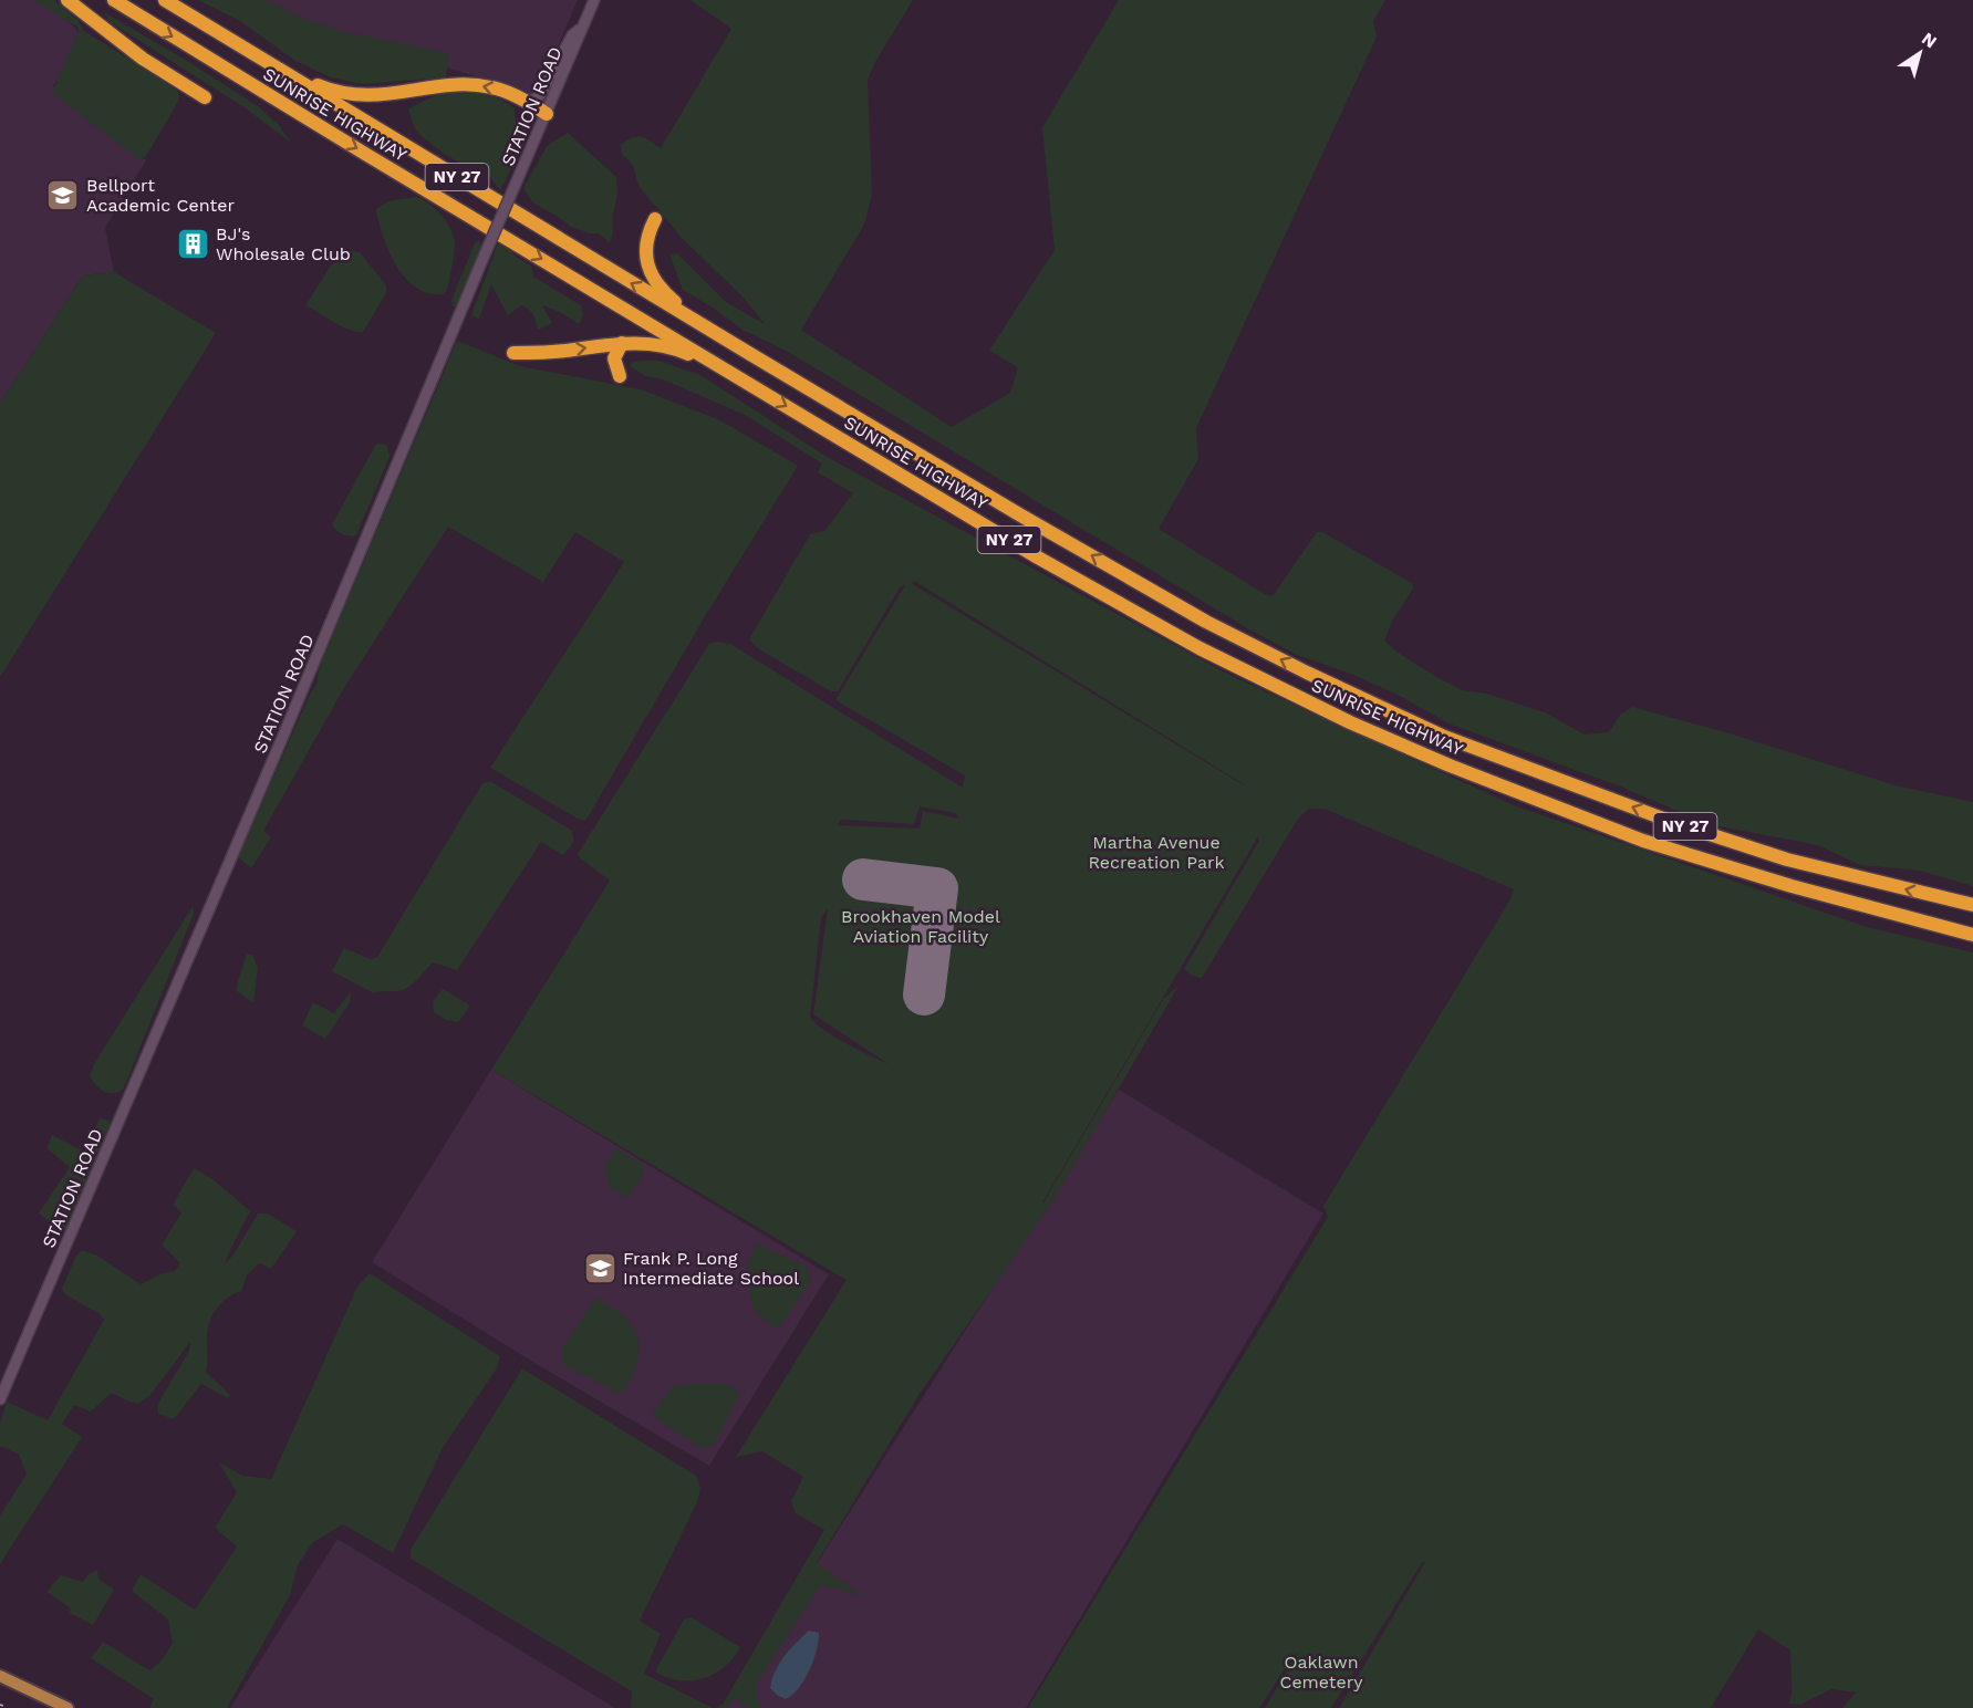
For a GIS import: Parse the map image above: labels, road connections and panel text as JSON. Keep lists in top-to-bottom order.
{
  "streets": {
    "highway": ["SUNRISE HIGHWAY", "NY 27"],
    "main road": ["STATION ROAD"]
  },
  "parks": ["Martha Avenue Recreation Park", "Brookhaven Model Aviation Facility", "Oaklawn Cemetery"],
  "places": {
    "school or university": ["Bellport Academic Center", "Frank P. Long Intermediate School"],
    "building": ["BJ's Wholesale Club"]
  },
  "north": "top right"
}
